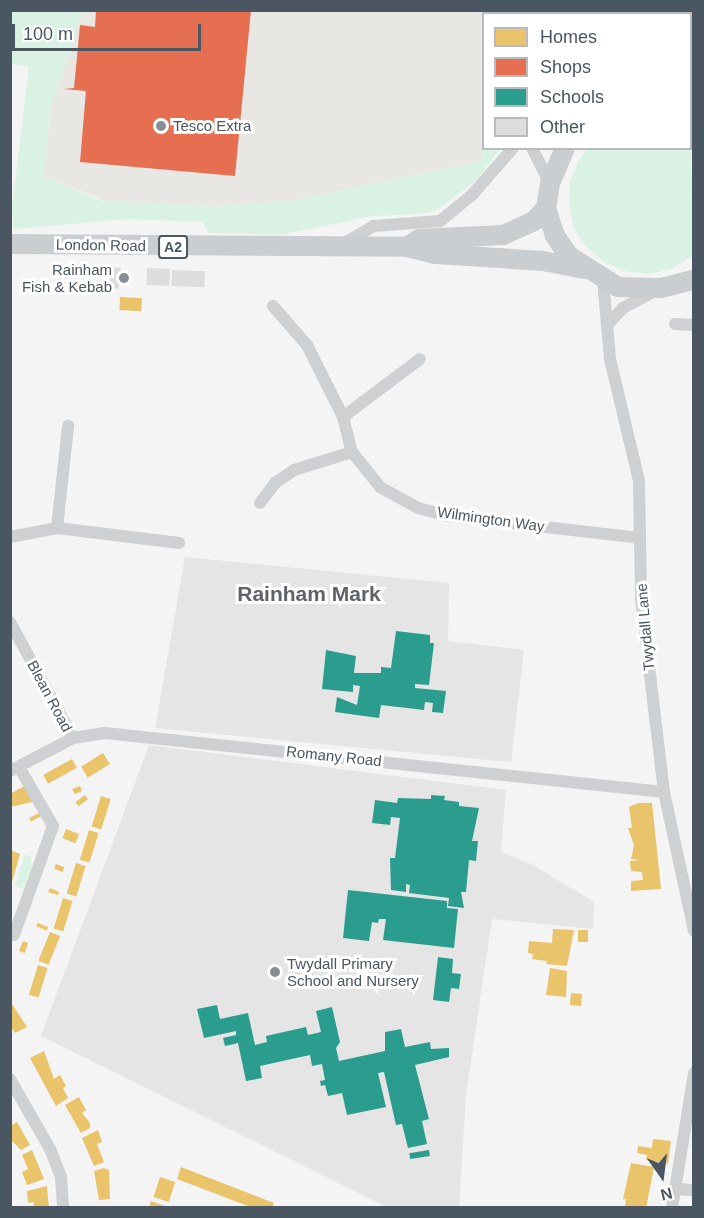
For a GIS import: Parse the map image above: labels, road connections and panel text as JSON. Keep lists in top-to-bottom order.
{
  "streets": {
    "main road": ["London Road", "A2"],
    "street": [
      "Wilmington Way",
      "Twydall Lane",
      "Blean Road",
      "Romany Road"
    ]
  },
  "crossings": [
    ["Wilmington Way", "Twydall Lane"],
    ["Twydall Lane", "Romany Road"],
    ["Blean Road", "Romany Road"]
  ],
  "districts": ["Rainham Mark"],
  "places": ["Tesco Extra", "Rainham Fish & Kebab", "Twydall Primary School and Nursery"],
  "legend": [
    "Homes",
    "Shops",
    "Schools",
    "Other"
  ],
  "scale_bar": "100 m",
  "north": "bottom"
}
